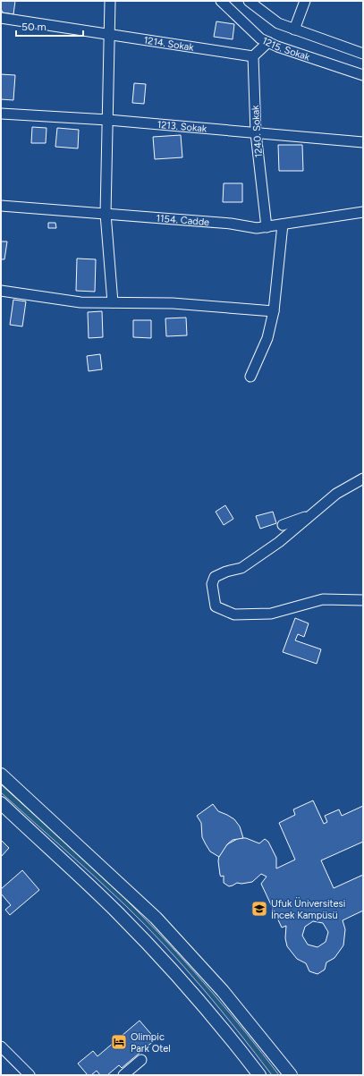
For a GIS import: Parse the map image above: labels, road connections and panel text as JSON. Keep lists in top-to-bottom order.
{
  "streets": {
    "street": [
      "1214. Sokak",
      "1215. Sokak",
      "1213. Sokak",
      "1240. Sokak",
      "1154. Cadde"
    ]
  },
  "crossings": [
    ["1214. Sokak", "1240. Sokak"],
    ["1213. Sokak", "1240. Sokak"],
    ["1240. Sokak", "1154. Cadde"]
  ],
  "places": {
    "school or university": ["Ufuk Üniversitesi İncek Kampüsü"],
    "hotel": ["Olimpic Park Otel"]
  },
  "scale_bar": "50 m"
}
